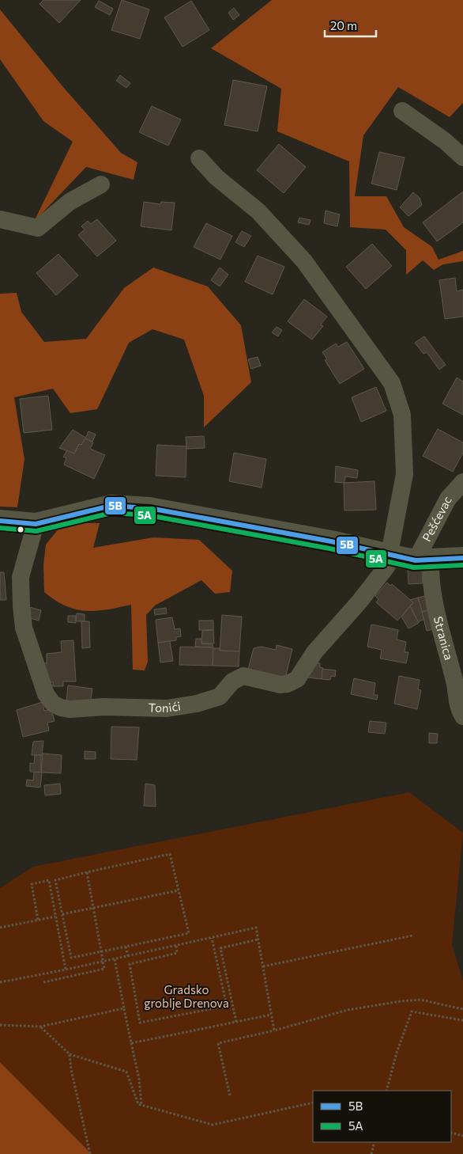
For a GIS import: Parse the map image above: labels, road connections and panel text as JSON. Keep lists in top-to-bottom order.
{
  "streets": {
    "street": ["Pešćevac", "Stranica", "Tonići"]
  },
  "crossings": [
    ["Pešćevac", "Stranica"]
  ],
  "parks": ["Gradsko groblje Drenova"],
  "lines": ["transit line 5B", "transit line 5A"],
  "legend": ["5B", "5A"],
  "scale_bar": "20 m"
}
